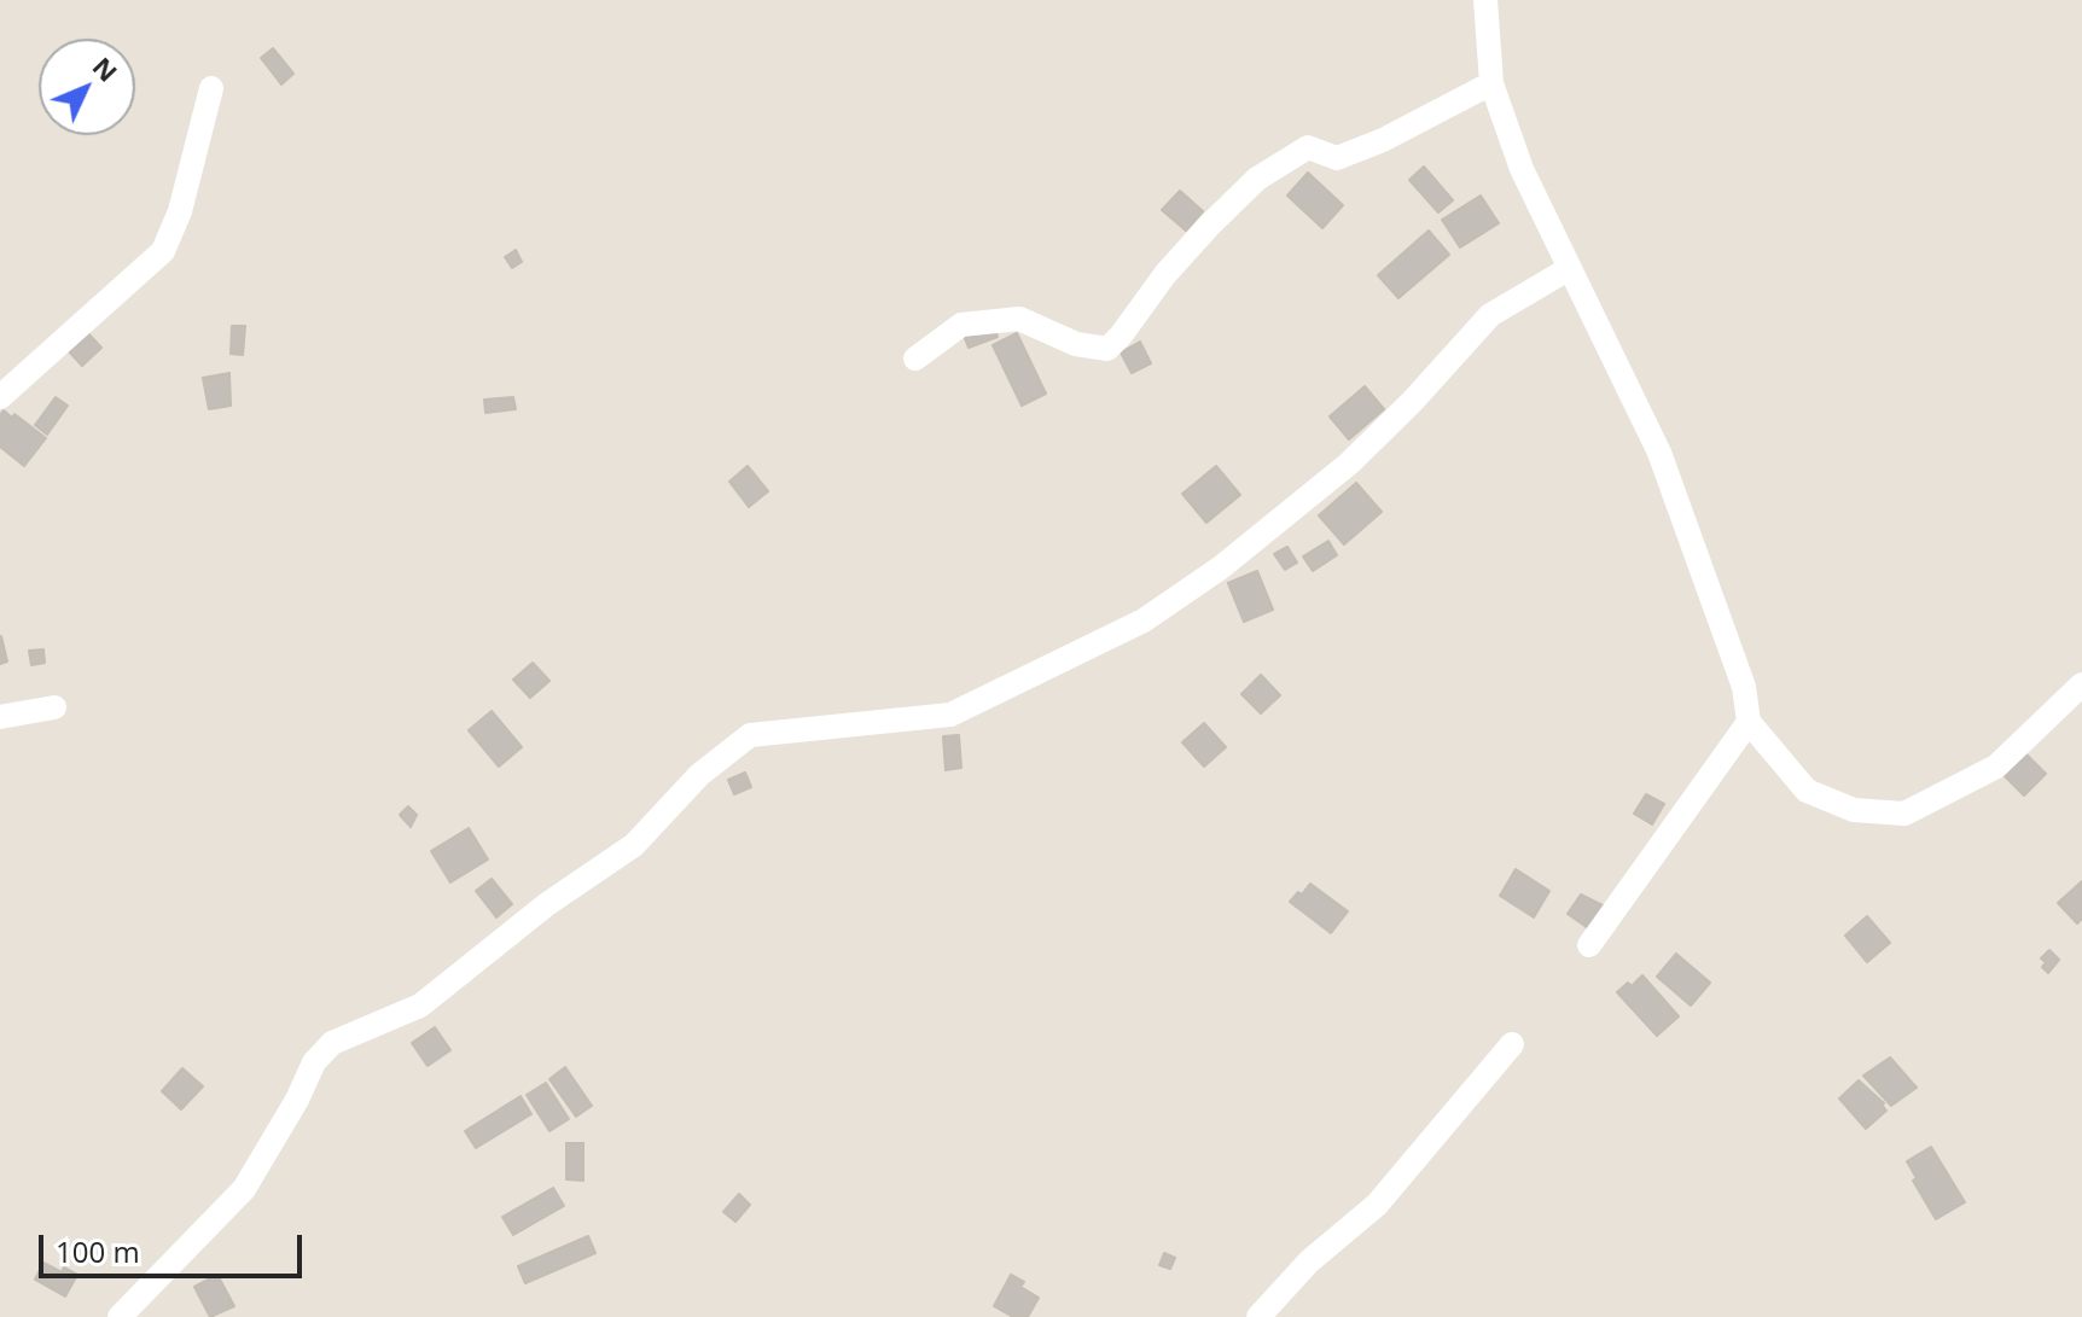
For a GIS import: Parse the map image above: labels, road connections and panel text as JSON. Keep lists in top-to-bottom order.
{
  "scale_bar": "100 m",
  "north": "top right"
}
